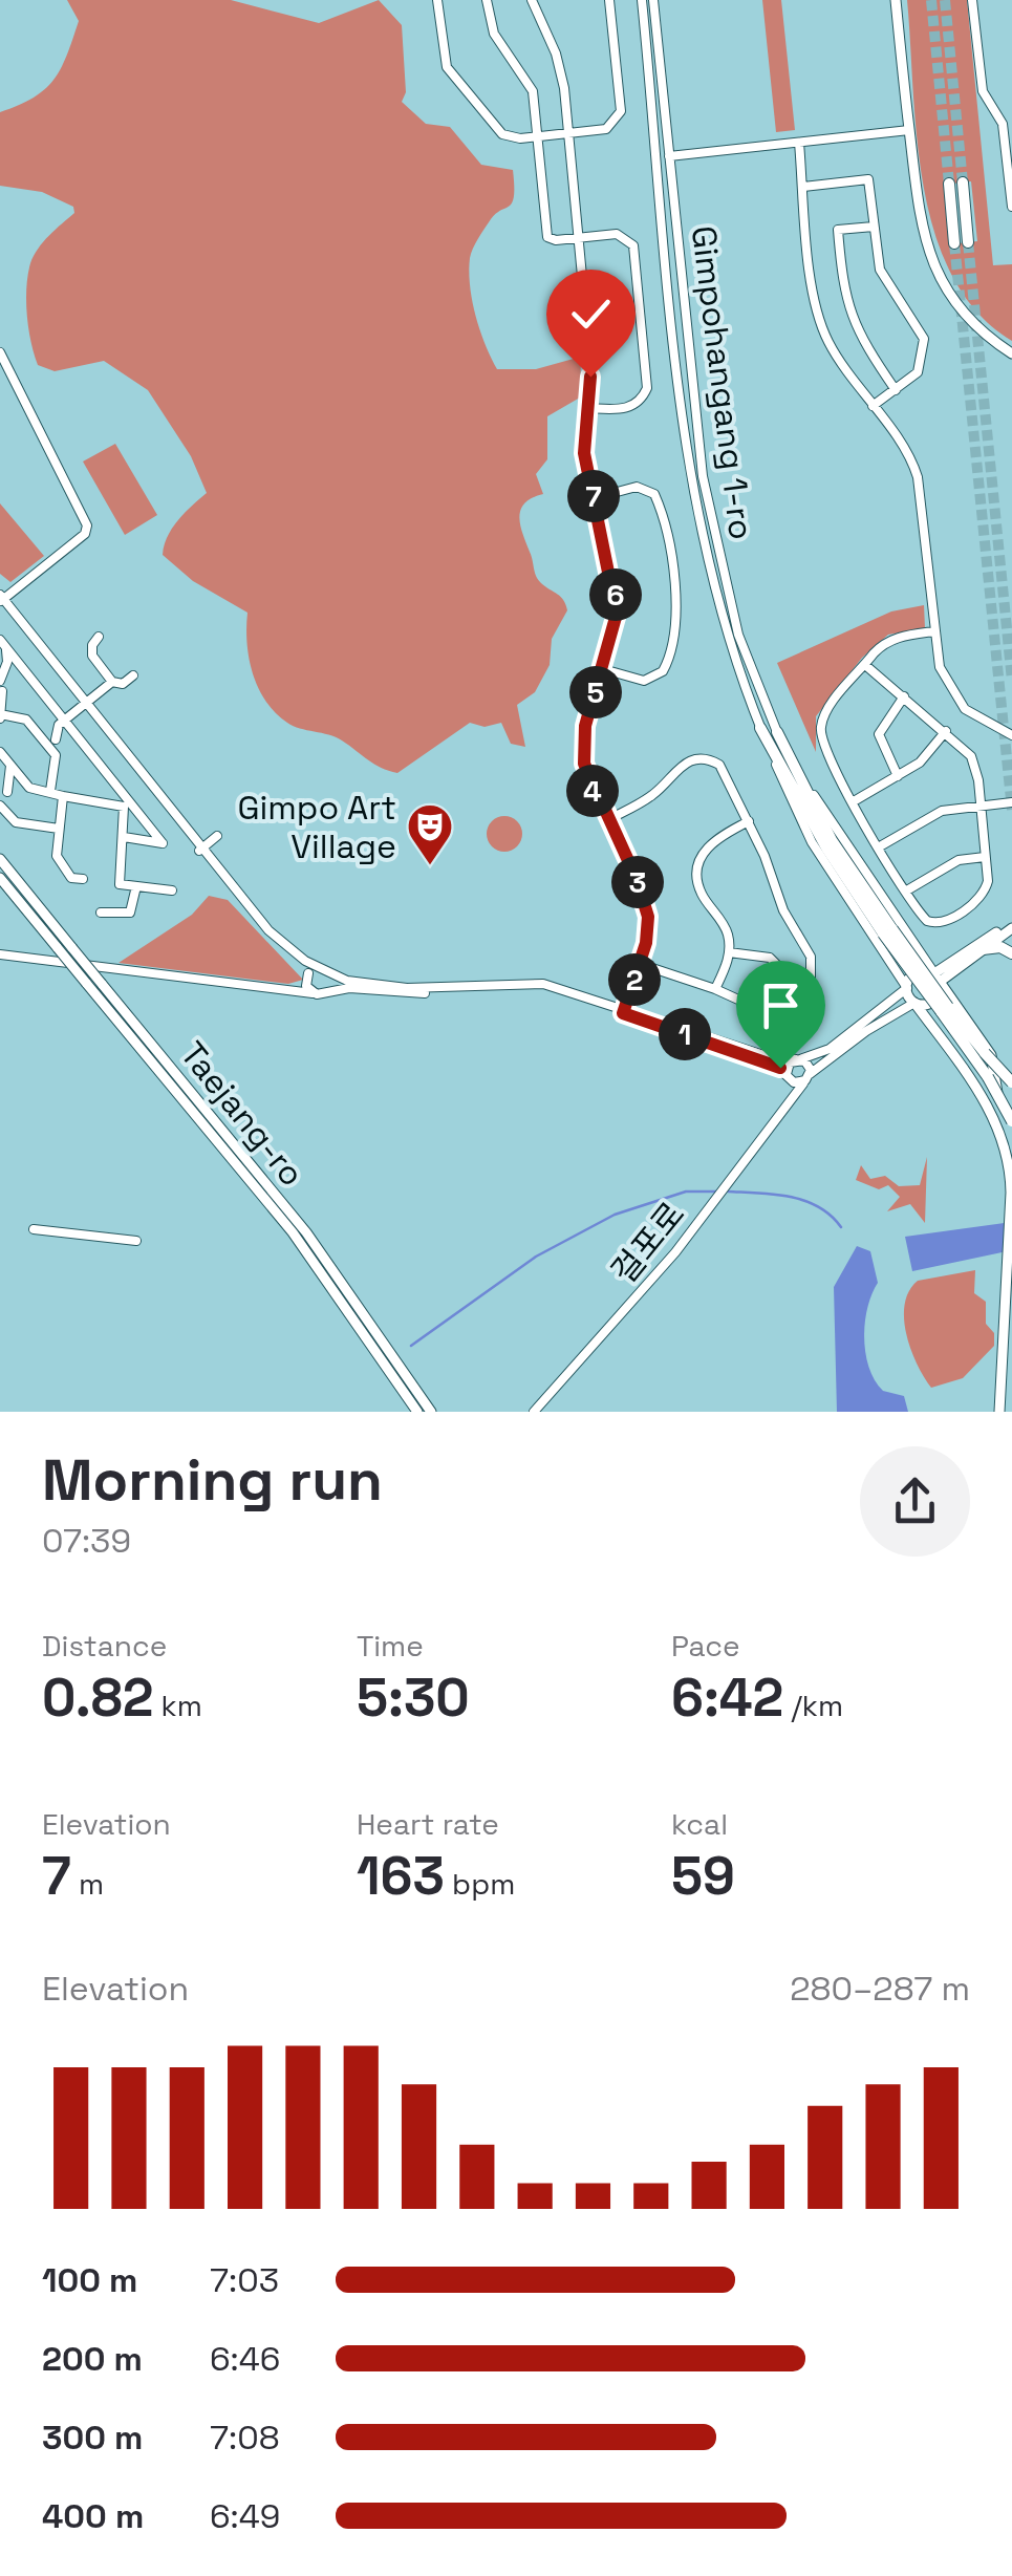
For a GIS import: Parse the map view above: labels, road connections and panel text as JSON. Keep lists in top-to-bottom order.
{
  "streets": {
    "main road": ["Taejang-ro"],
    "street": ["Gimpohangang 1-ro", "걸포로"]
  },
  "places": {
    "theatre": ["Gimpo Art Village"]
  },
  "page": {
    "pins": [
      "7",
      "6",
      "5",
      "4",
      "3",
      "2",
      "1"
    ],
    "heading": ["Morning run", "07:39"],
    "stats": [
      ["Distance", "0.82 km"],
      ["Time", "5:30"],
      ["Pace", "6:42 /km"],
      ["Elevation", "7 m"],
      ["Heart rate", "163 bpm"],
      ["kcal", "59"]
    ],
    "chart": ["Elevation", "280–287 m"],
    "list": [
      {
        "name": "100 m",
        "note": "7:03"
      },
      {
        "name": "200 m",
        "note": "6:46"
      },
      {
        "name": "300 m",
        "note": "7:08"
      },
      {
        "name": "400 m",
        "note": "6:49"
      }
    ]
  }
}
